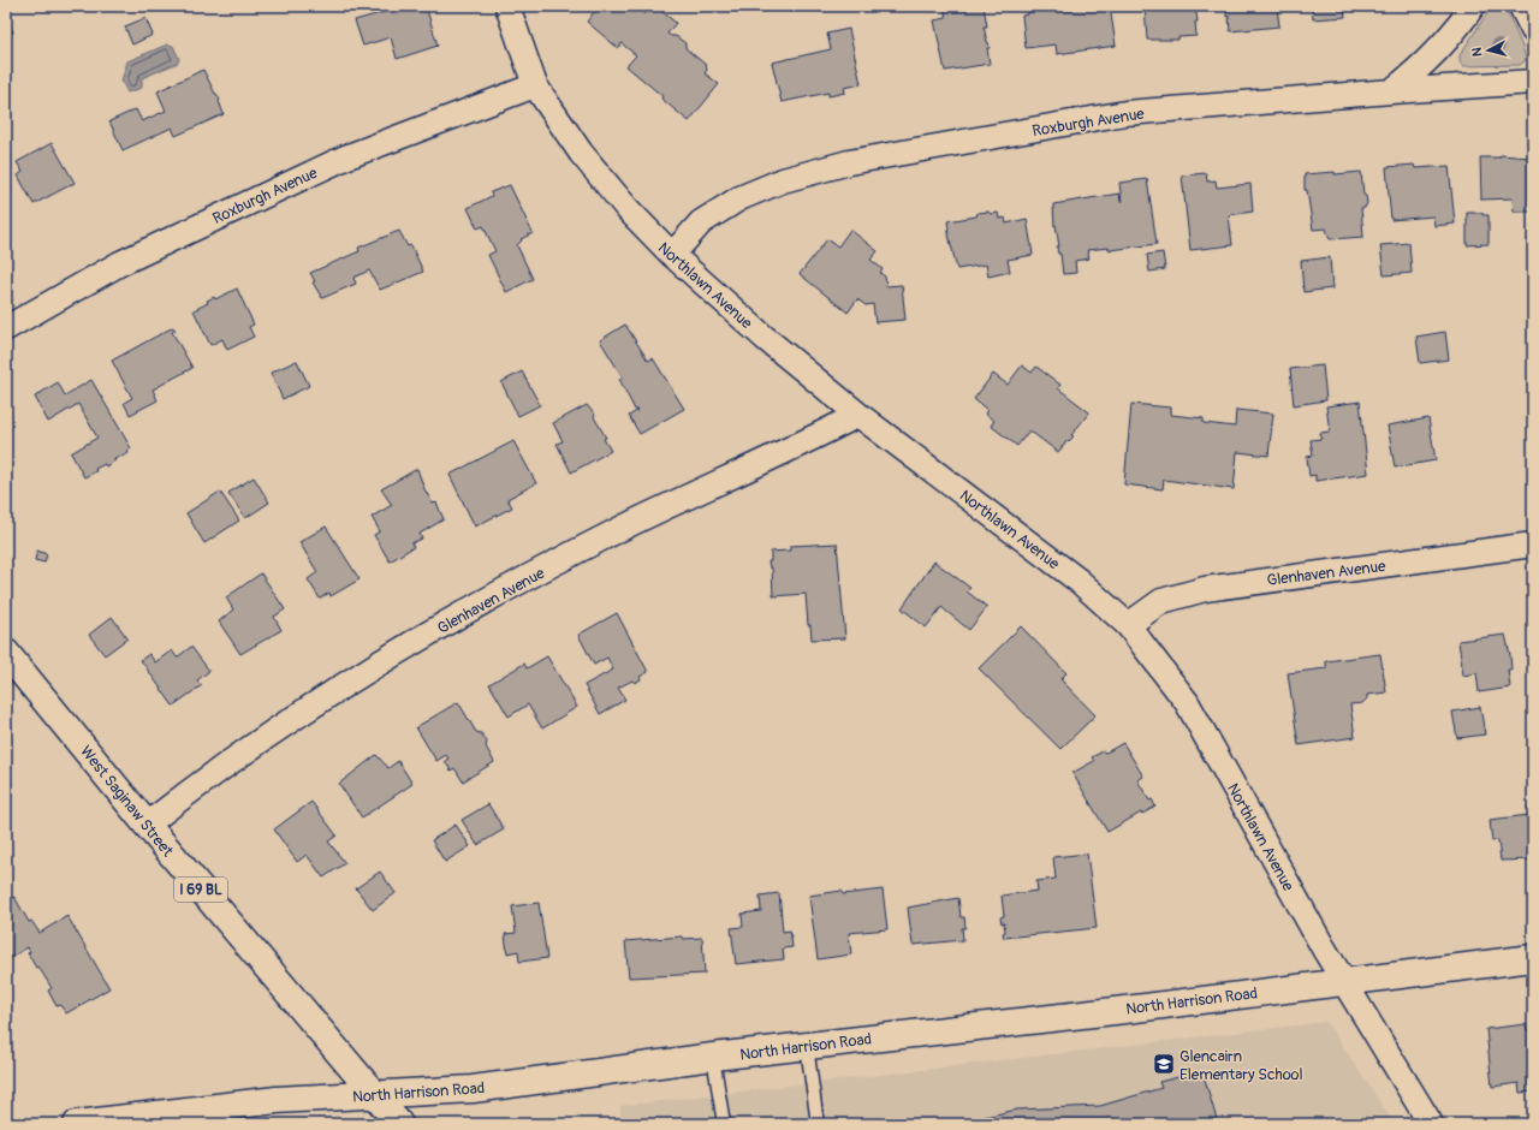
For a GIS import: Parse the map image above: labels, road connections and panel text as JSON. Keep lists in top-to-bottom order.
{
  "streets": {
    "street": [
      "Roxburgh Avenue",
      "Northlawn Avenue",
      "Glenhaven Avenue",
      "West Saginaw Street",
      "I 69 BL",
      "North Harrison Road"
    ]
  },
  "crossings": [
    ["Roxburgh Avenue", "Northlawn Avenue"],
    ["Northlawn Avenue", "Glenhaven Avenue"],
    ["Northlawn Avenue", "North Harrison Road"],
    ["Glenhaven Avenue", "West Saginaw Street"],
    ["West Saginaw Street", "North Harrison Road"]
  ],
  "places": {
    "school or university": ["Glencairn Elementary School"]
  },
  "north": "left"
}
